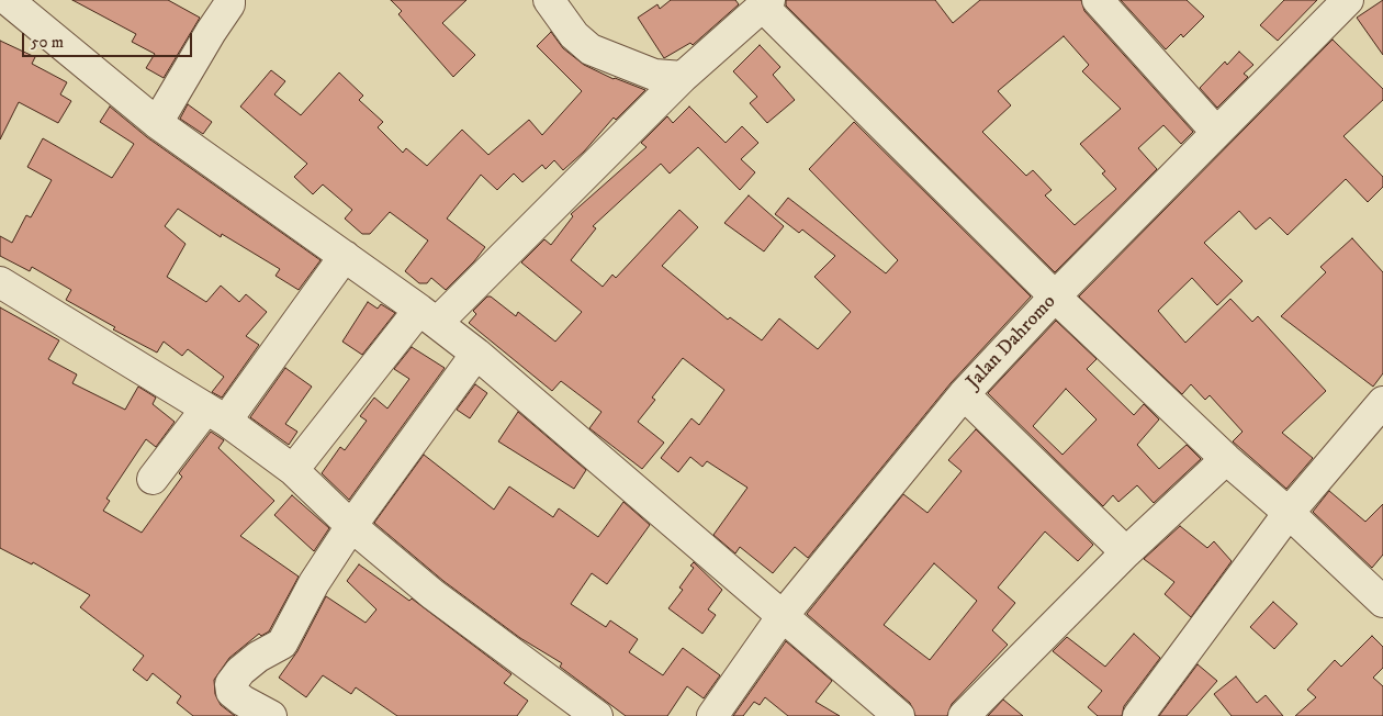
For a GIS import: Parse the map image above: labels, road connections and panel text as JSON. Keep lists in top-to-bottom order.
{
  "streets": {
    "street": ["Jalan Dahromo"]
  },
  "scale_bar": "50 m"
}
